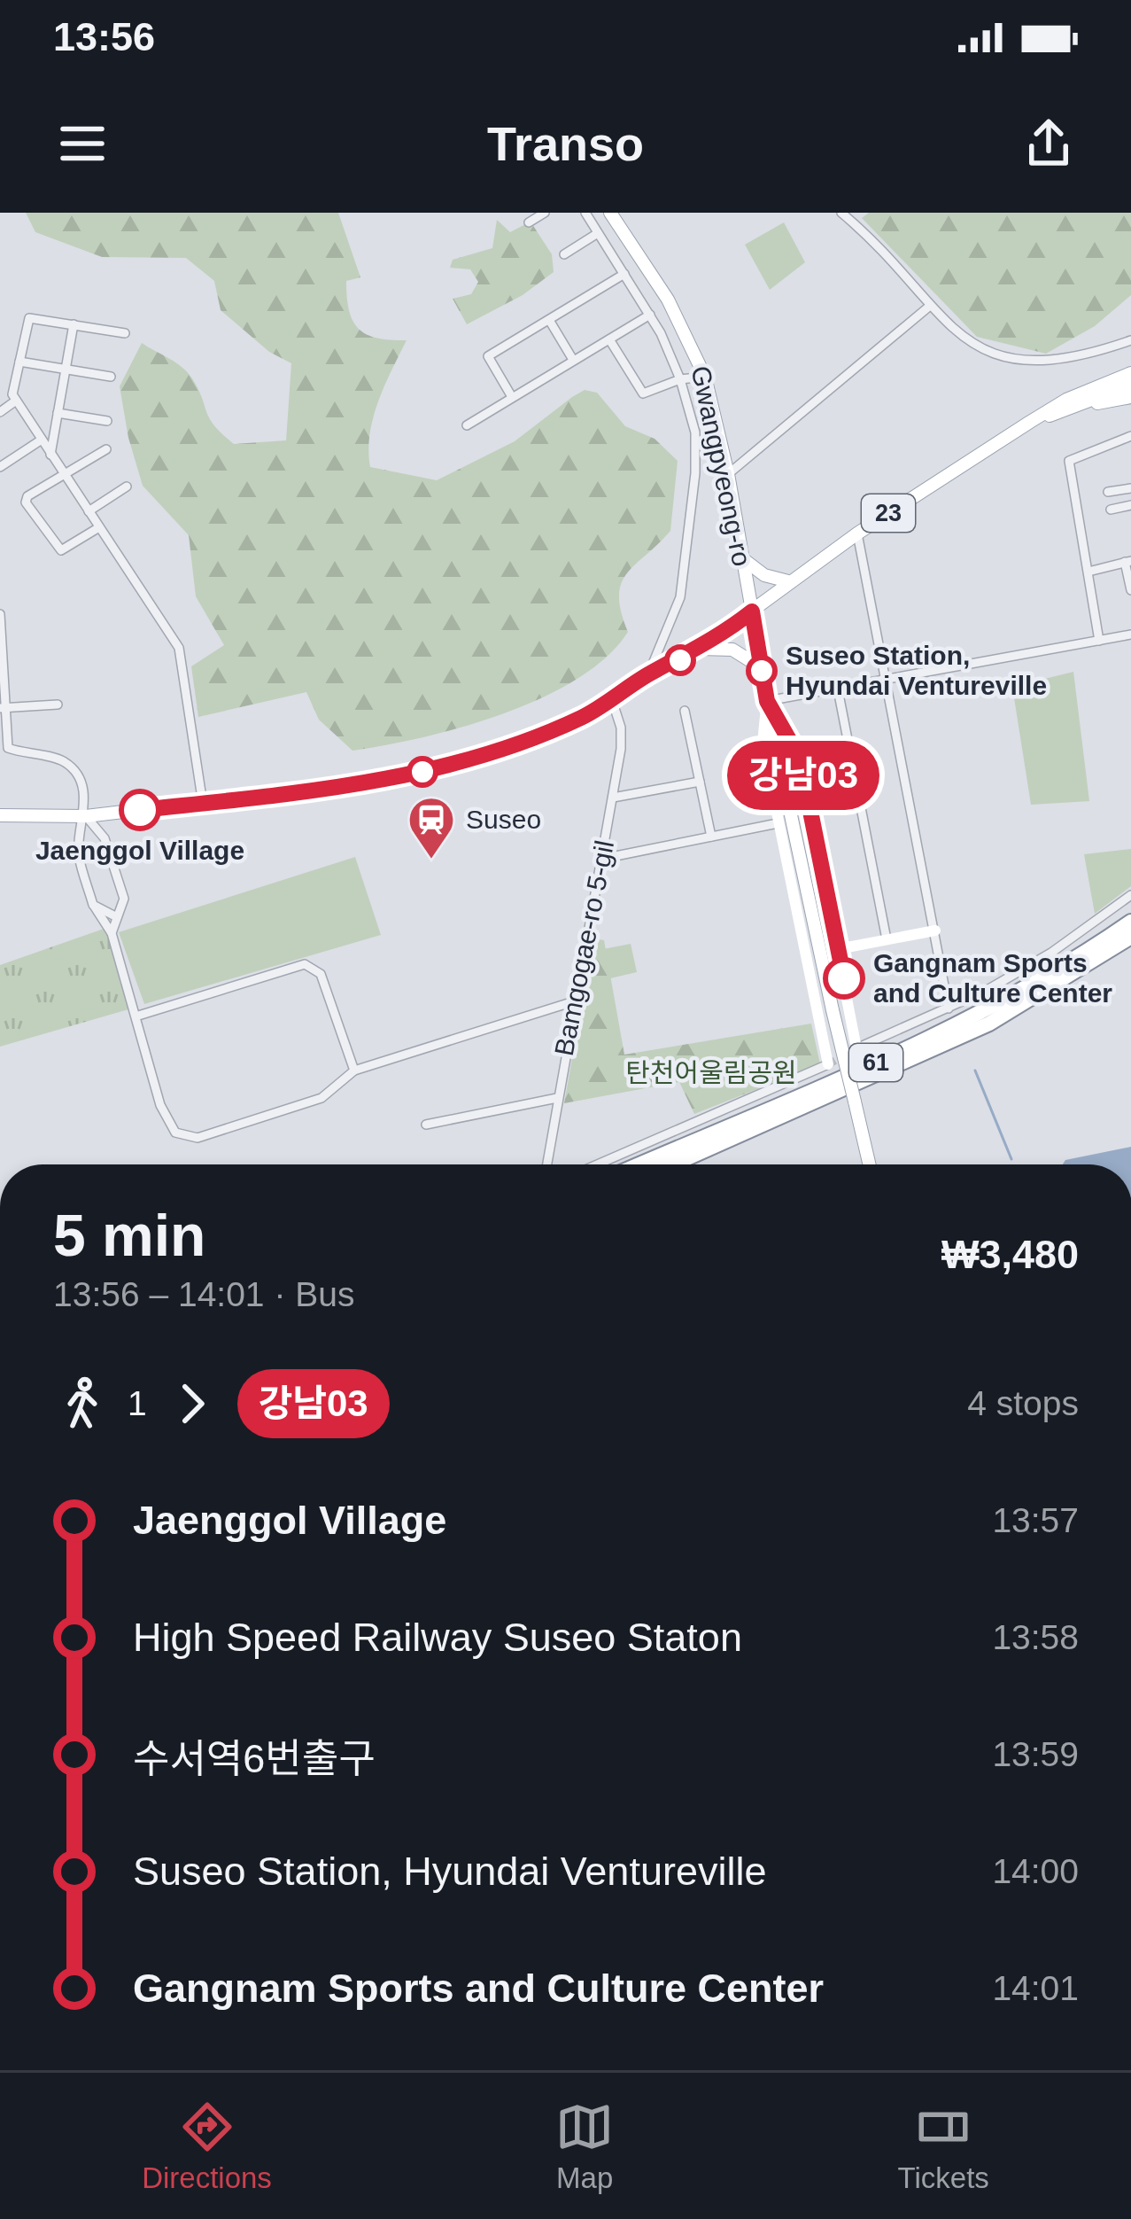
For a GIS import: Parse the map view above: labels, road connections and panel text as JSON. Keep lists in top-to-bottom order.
{
  "streets": {
    "highway": ["61"],
    "main road": ["Gwangpyeong-ro", "23"],
    "street": ["Bamgogae-ro 5-gil"]
  },
  "crossings": [
    ["Gwangpyeong-ro", "23"],
    ["23", "Bamgogae-ro 5-gil"]
  ],
  "parks": ["탄천어울림공원"],
  "places": {
    "other": ["Suseo Station, Hyundai Ventureville", "Jaenggol Village", "Gangnam Sports and Culture Center"],
    "station": ["Suseo"]
  },
  "lines": ["bus line 강남03"],
  "page": {
    "status": "13:56",
    "header": "Transo",
    "on_map": "강남03",
    "heading": ["5 min", "13:56 – 14:01 · Bus", "₩3,480"],
    "legs": ["1", "강남03", "4 stops"],
    "list": [
      {
        "name": "Jaenggol Village",
        "value": "13:57"
      },
      {
        "name": "High Speed Railway Suseo Staton",
        "value": "13:58"
      },
      {
        "name": "수서역6번출구",
        "value": "13:59"
      },
      {
        "name": "Suseo Station, Hyundai Ventureville",
        "value": "14:00"
      },
      {
        "name": "Gangnam Sports and Culture Center",
        "value": "14:01"
      }
    ],
    "tabs": ["Directions", "Map", "Tickets"]
  }
}
